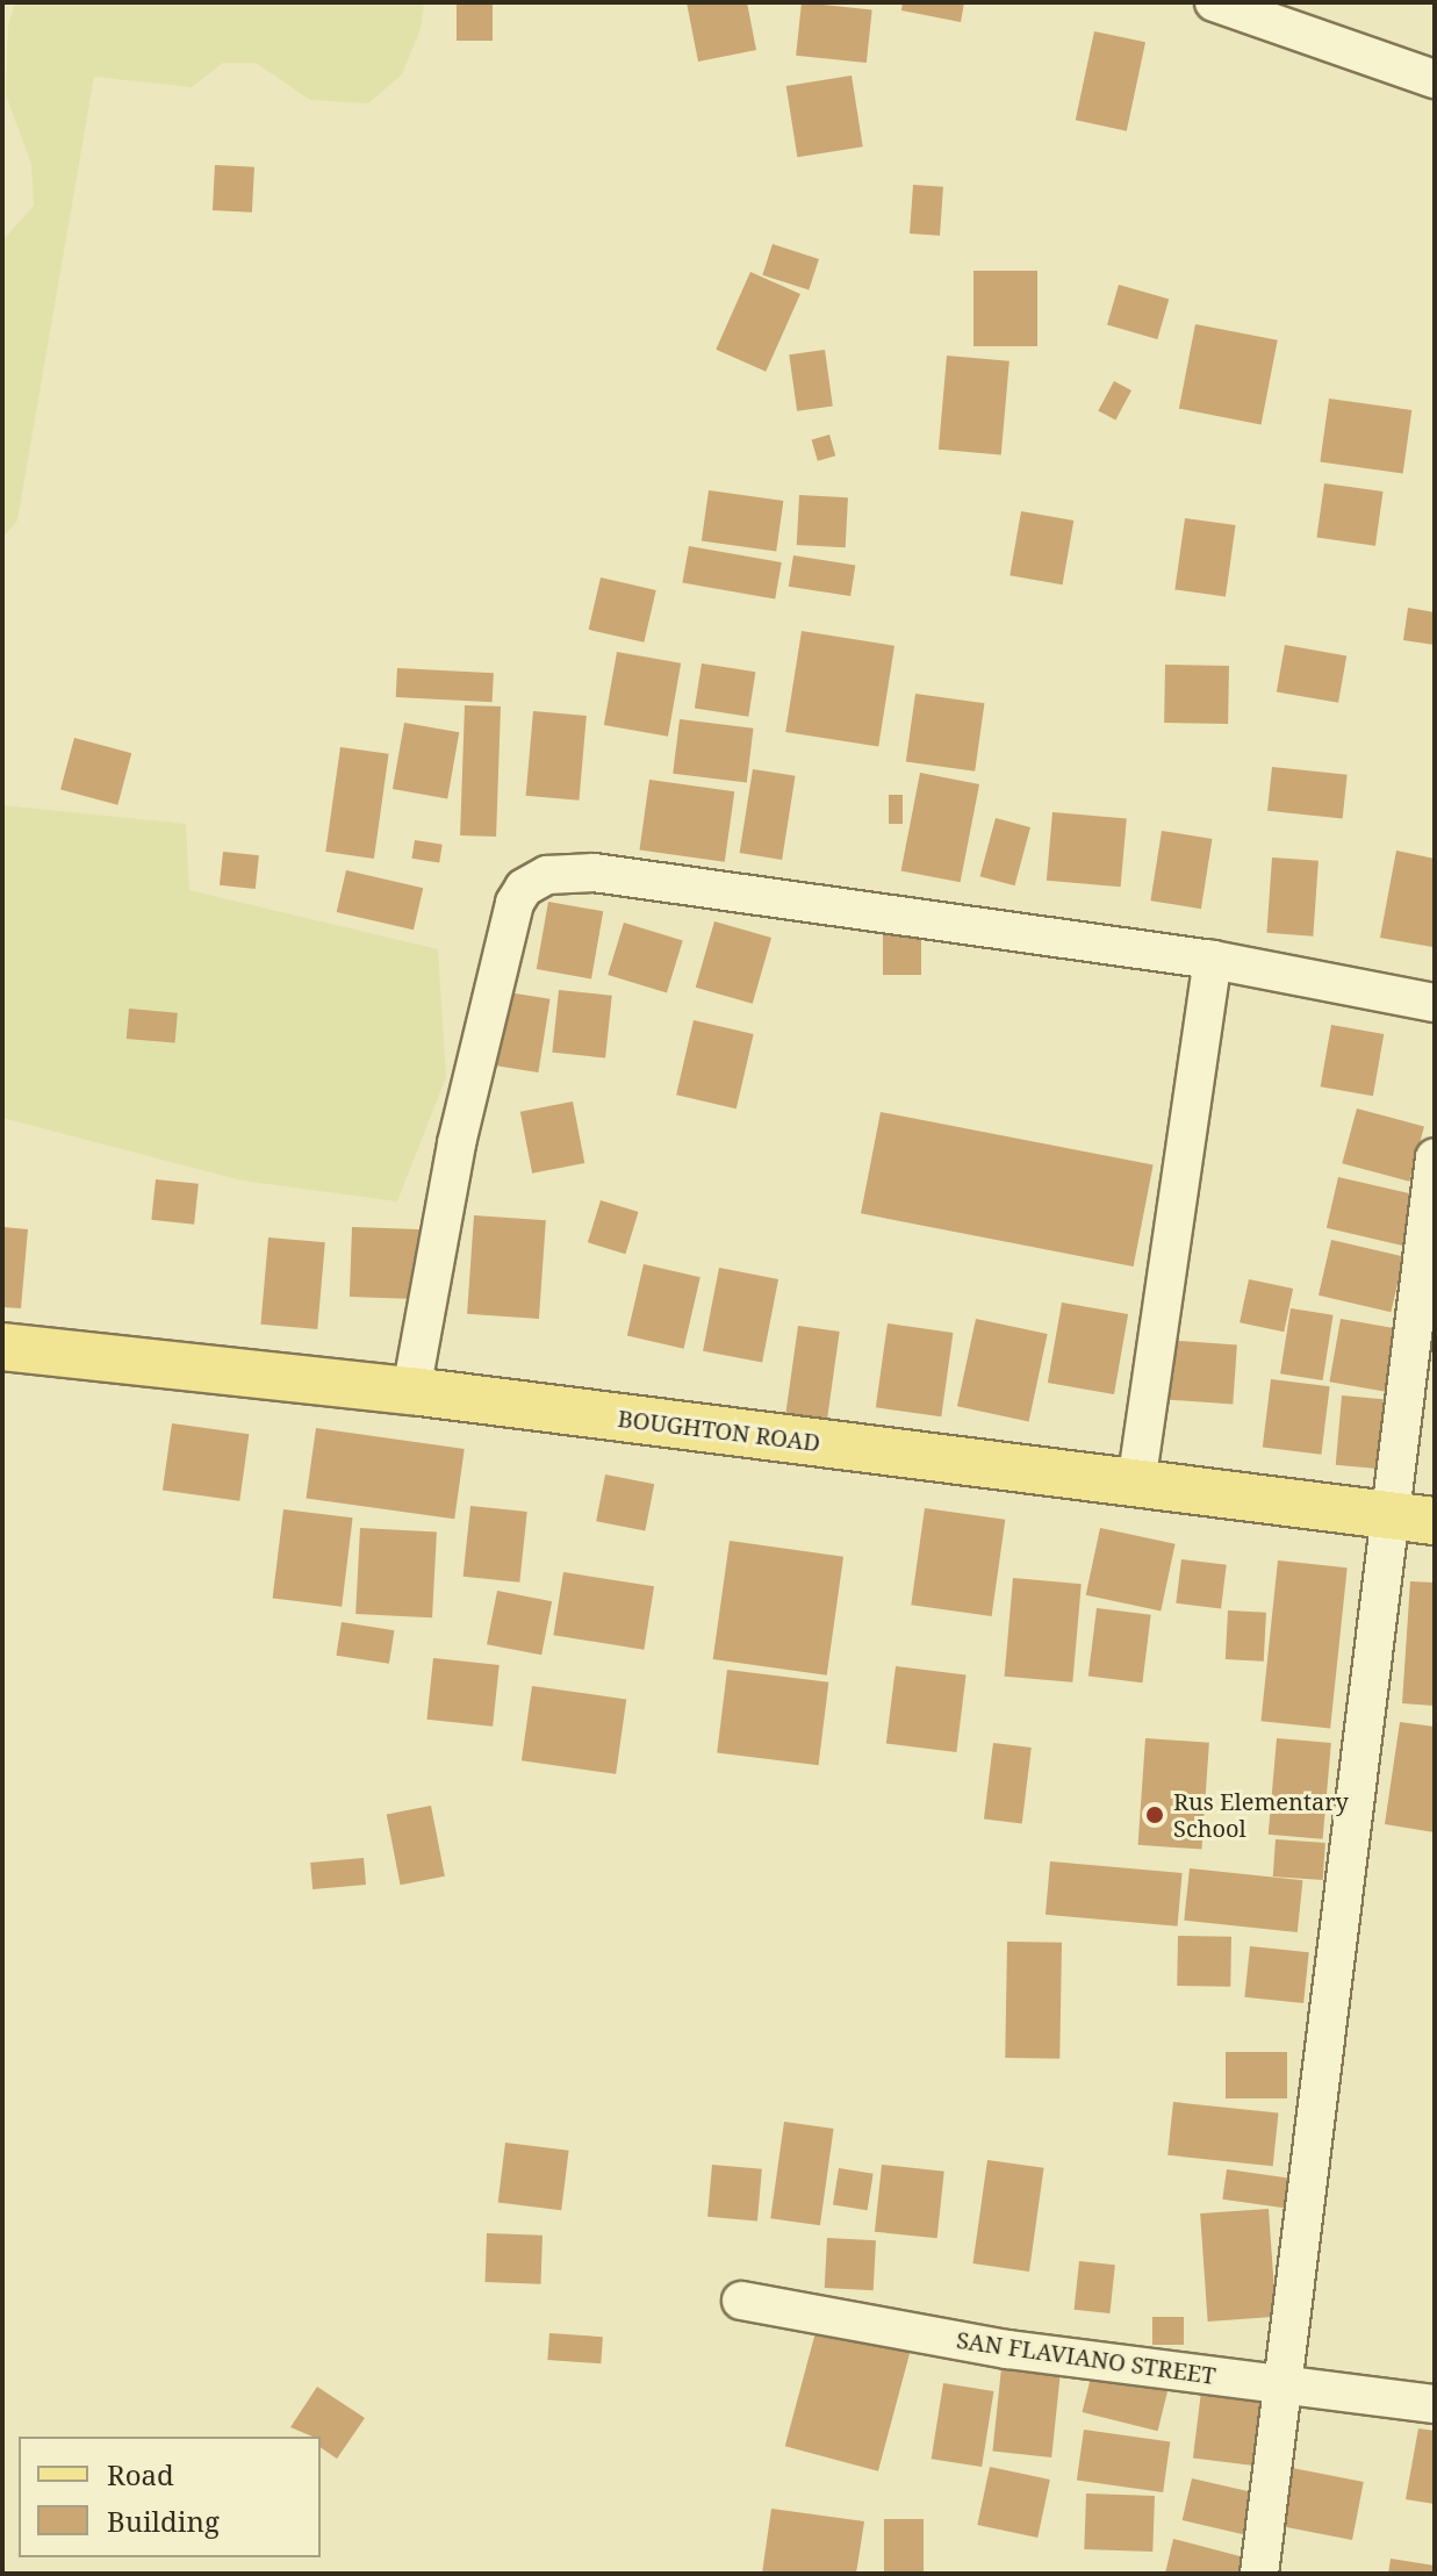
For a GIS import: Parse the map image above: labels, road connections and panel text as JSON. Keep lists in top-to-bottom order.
{
  "streets": {
    "main road": ["BOUGHTON ROAD"],
    "street": ["SAN FLAVIANO STREET"]
  },
  "places": ["Rus Elementary School"],
  "legend": ["Road", "Building"]
}
